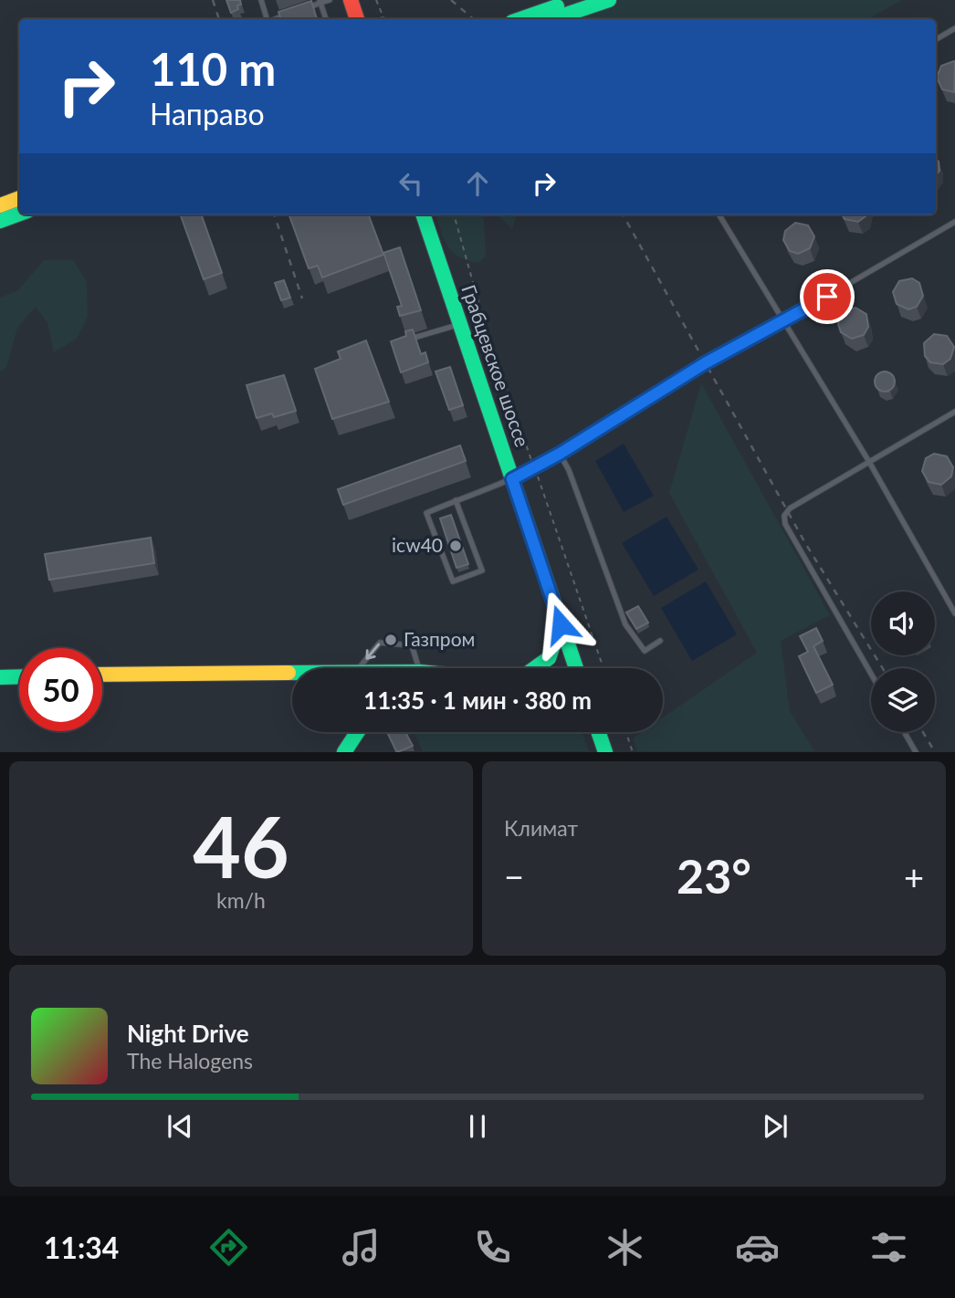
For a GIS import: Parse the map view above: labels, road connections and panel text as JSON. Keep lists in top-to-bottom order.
{
  "streets": {
    "main road": ["Грабцевское шоссе"]
  },
  "places": ["icw40", "Газпром"],
  "page": {
    "turn": ["110 m", "Направо"],
    "limit": "50",
    "trip": "11:35 · 1 мин · 380 m",
    "tile": [
      ["46", "km/h"],
      "Климат"
    ],
    "heat": ["−", "23°", "+"],
    "song": ["Night Drive", "The Halogens"],
    "tabs": "11:34"
  }
}
